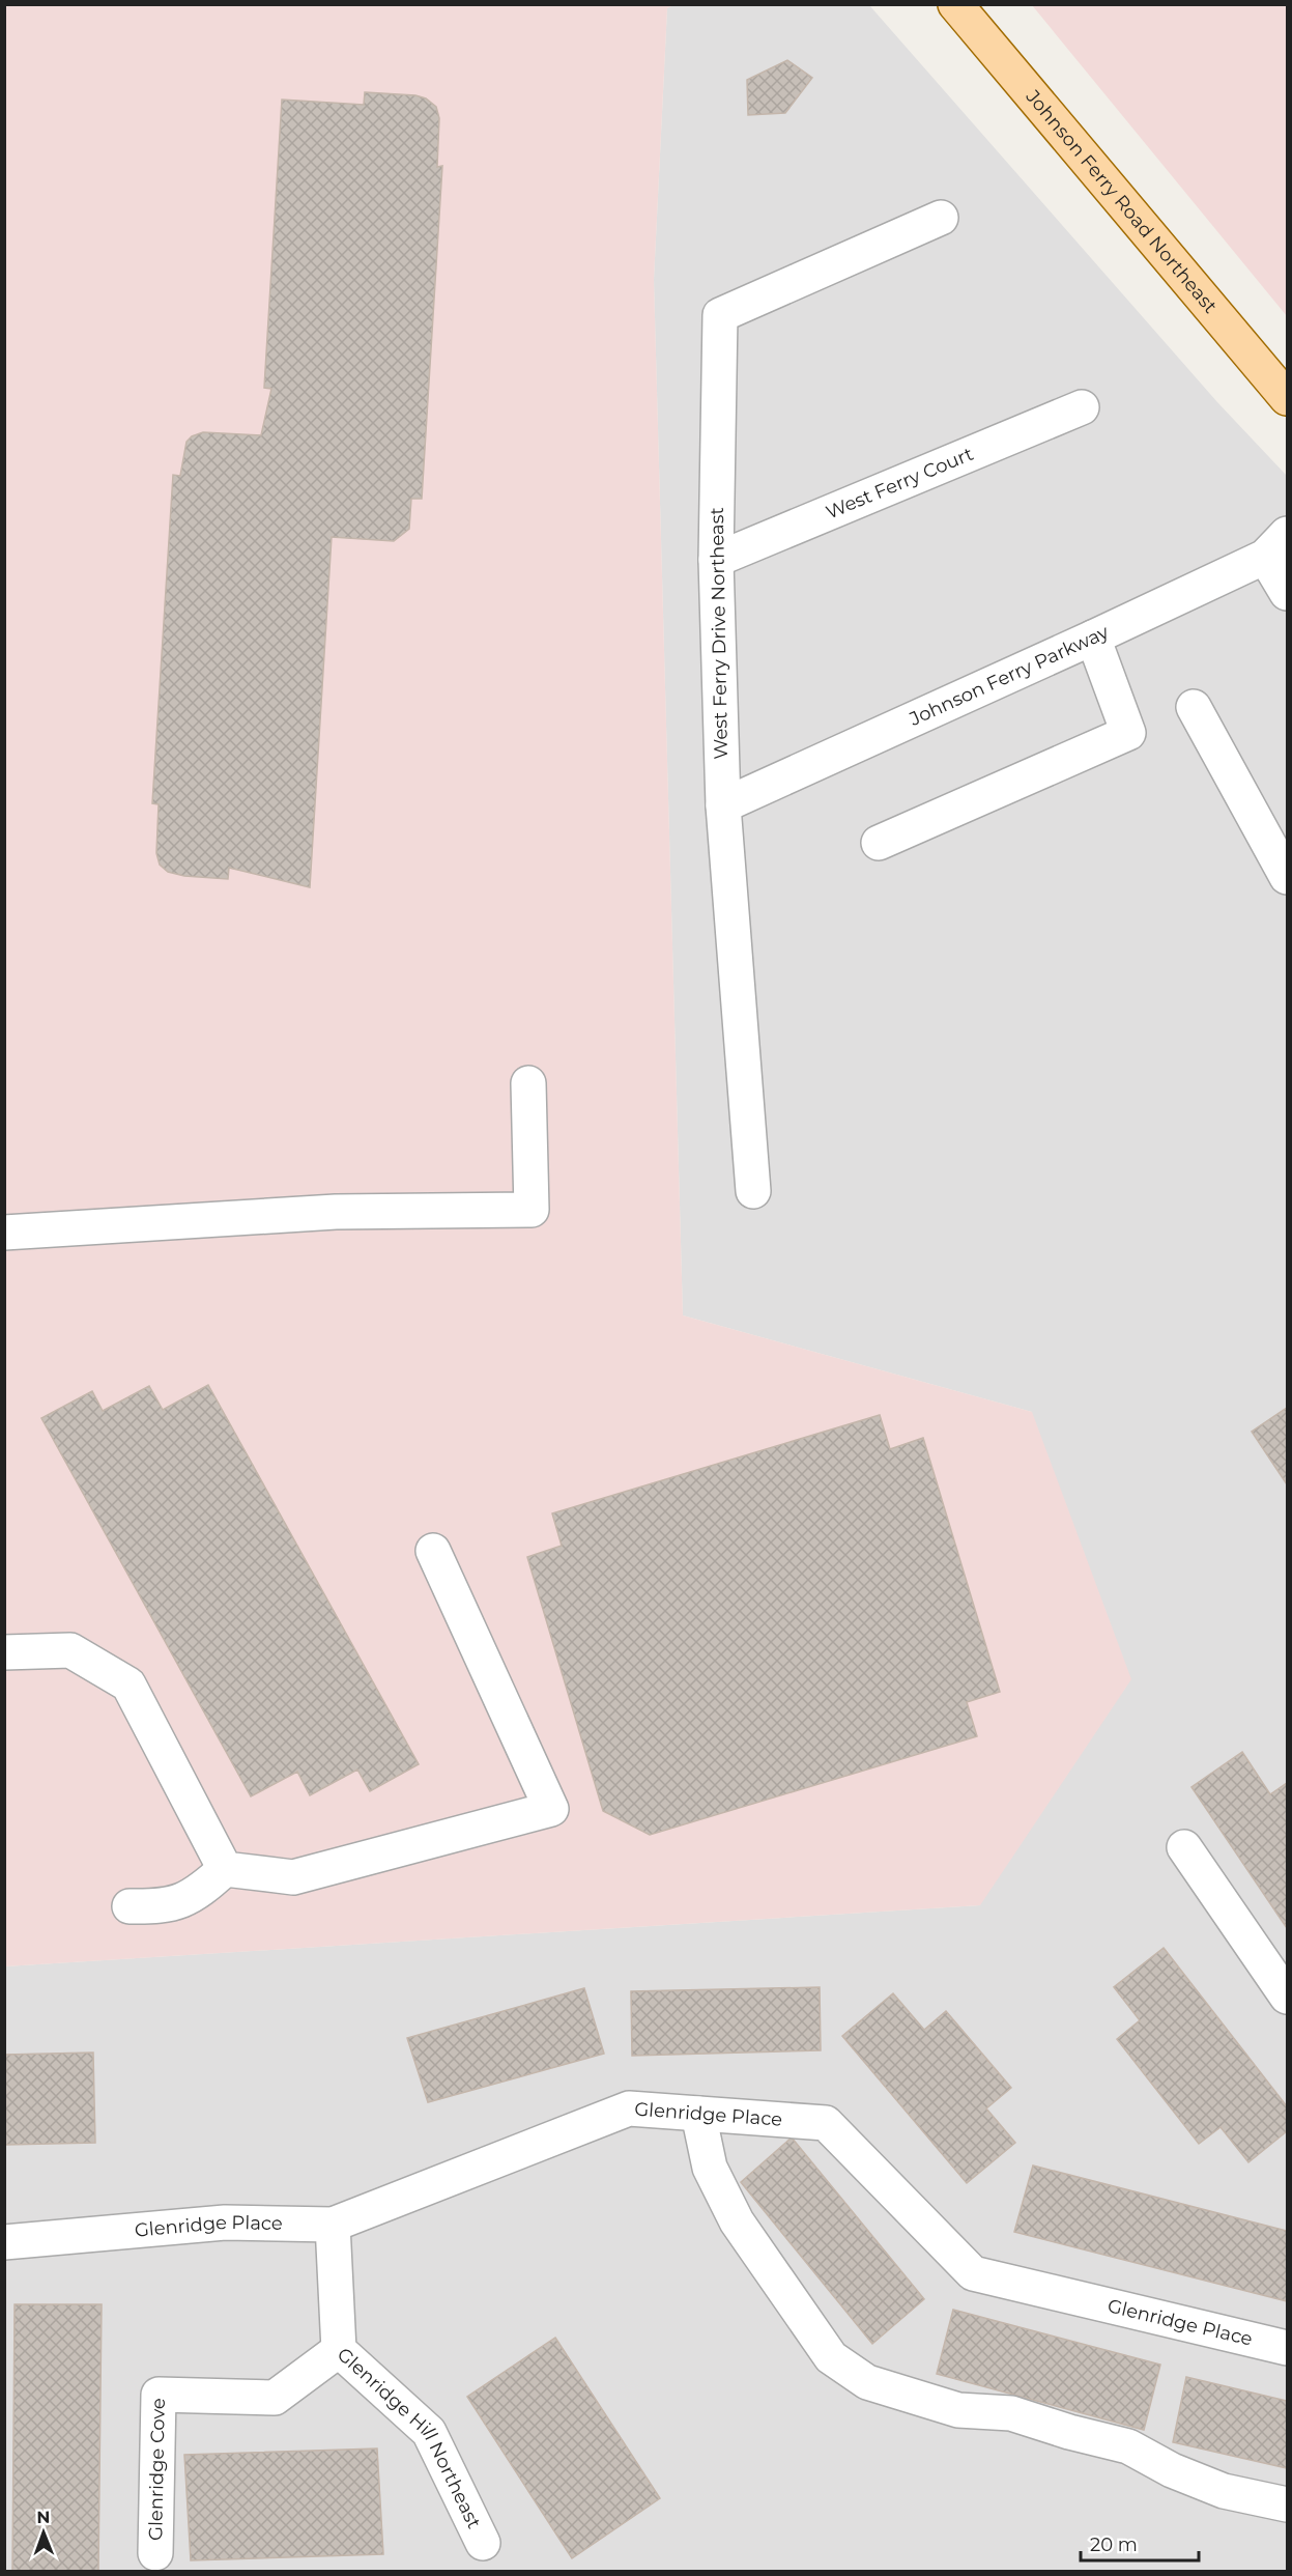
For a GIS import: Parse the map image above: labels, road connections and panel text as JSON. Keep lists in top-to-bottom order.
{
  "streets": {
    "main road": ["Johnson Ferry Road Northeast"],
    "street": [
      "West Ferry Court",
      "West Ferry Drive Northeast",
      "Johnson Ferry Parkway",
      "Glenridge Place",
      "Glenridge Hill Northeast",
      "Glenridge Cove"
    ]
  },
  "crossings": [
    ["West Ferry Court", "West Ferry Drive Northeast"],
    ["West Ferry Drive Northeast", "Johnson Ferry Parkway"],
    ["Glenridge Place", "Glenridge Hill Northeast"],
    ["Glenridge Hill Northeast", "Glenridge Cove"]
  ],
  "scale_bar": "20 m",
  "north": "top"
}
